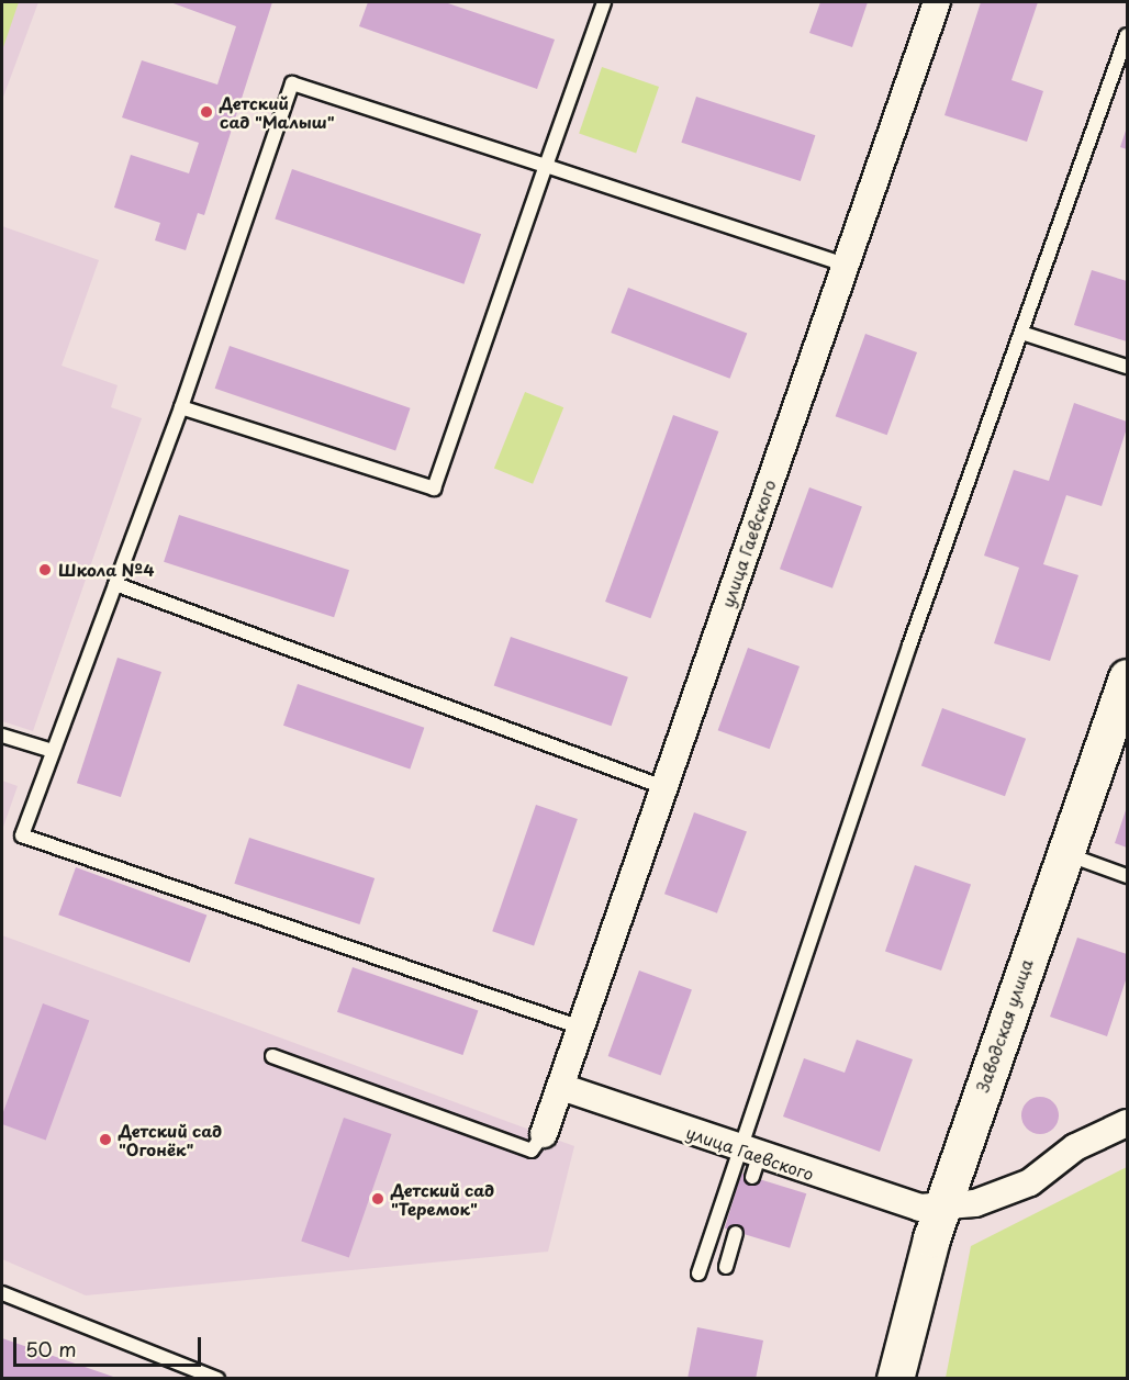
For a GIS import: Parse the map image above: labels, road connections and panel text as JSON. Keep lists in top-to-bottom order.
{
  "streets": {
    "street": ["улица Гаевского", "Заводская улица"]
  },
  "crossings": [
    ["улица Гаевского", "Заводская улица"]
  ],
  "places": [
    "Детский сад \"Малыш\"",
    "Школа №4",
    "Детский сад \"Огонёк\"",
    "Детский сад \"Теремок\""
  ],
  "scale_bar": "50 m"
}
